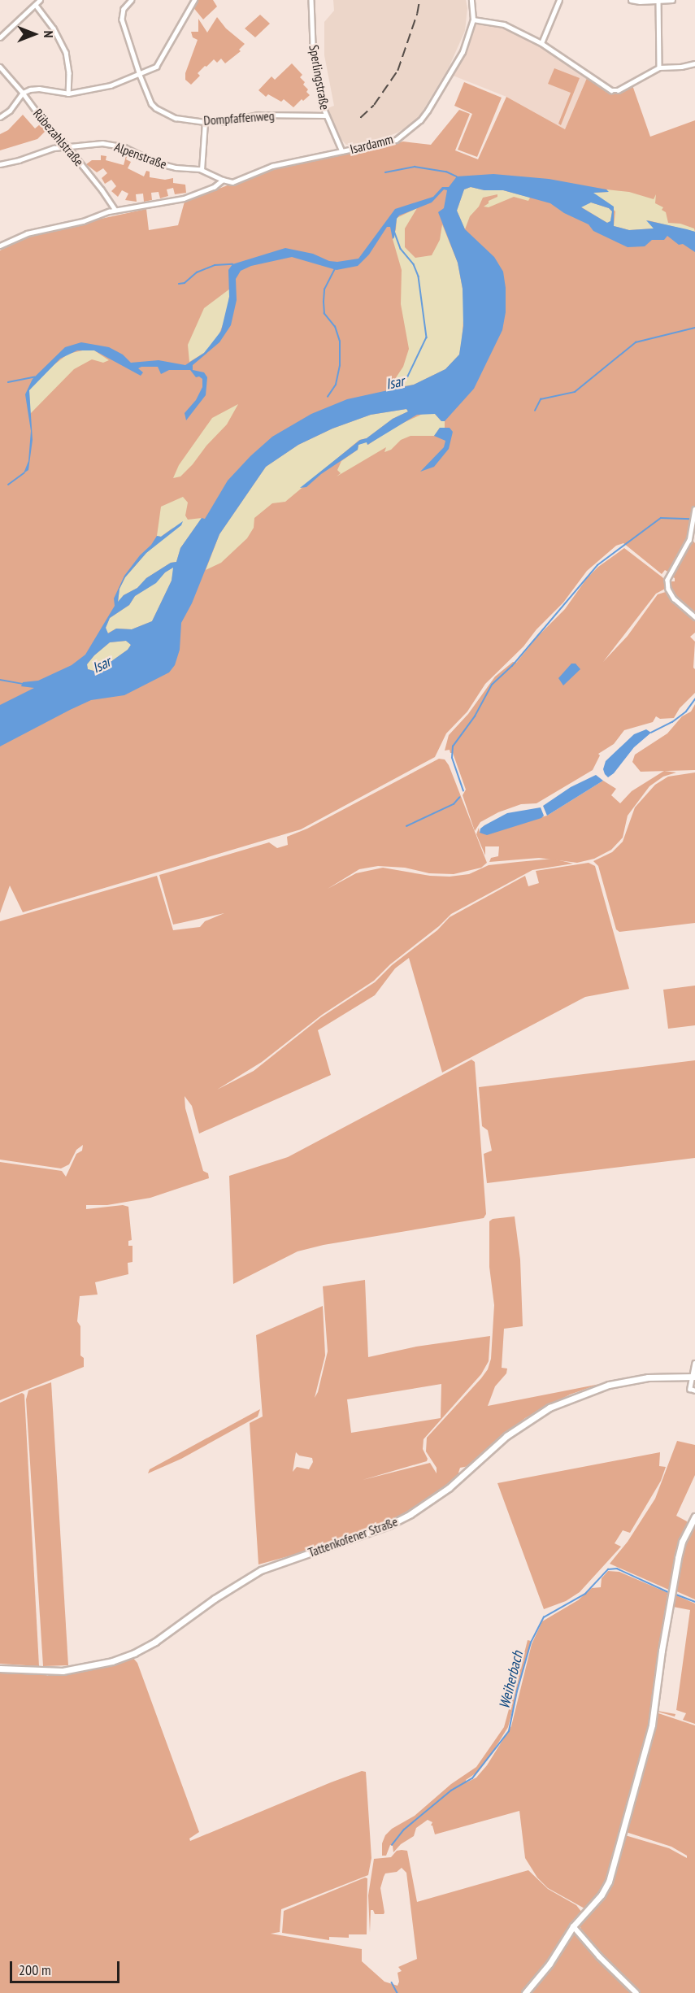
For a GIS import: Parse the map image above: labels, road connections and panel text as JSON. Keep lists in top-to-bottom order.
{
  "streets": {
    "main road": ["Tattenkofener Straße"],
    "street": [
      "Sperlingstraße",
      "Dompfaffenweg",
      "Rübezahlstraße",
      "Isardamm",
      "Alpenstraße"
    ]
  },
  "crossings": [
    ["Sperlingstraße", "Dompfaffenweg"],
    ["Sperlingstraße", "Isardamm"],
    ["Rübezahlstraße", "Isardamm"],
    ["Rübezahlstraße", "Alpenstraße"],
    ["Isardamm", "Alpenstraße"]
  ],
  "water": ["Isar", "Weiherbach"],
  "scale_bar": "200 m",
  "north": "right"
}
